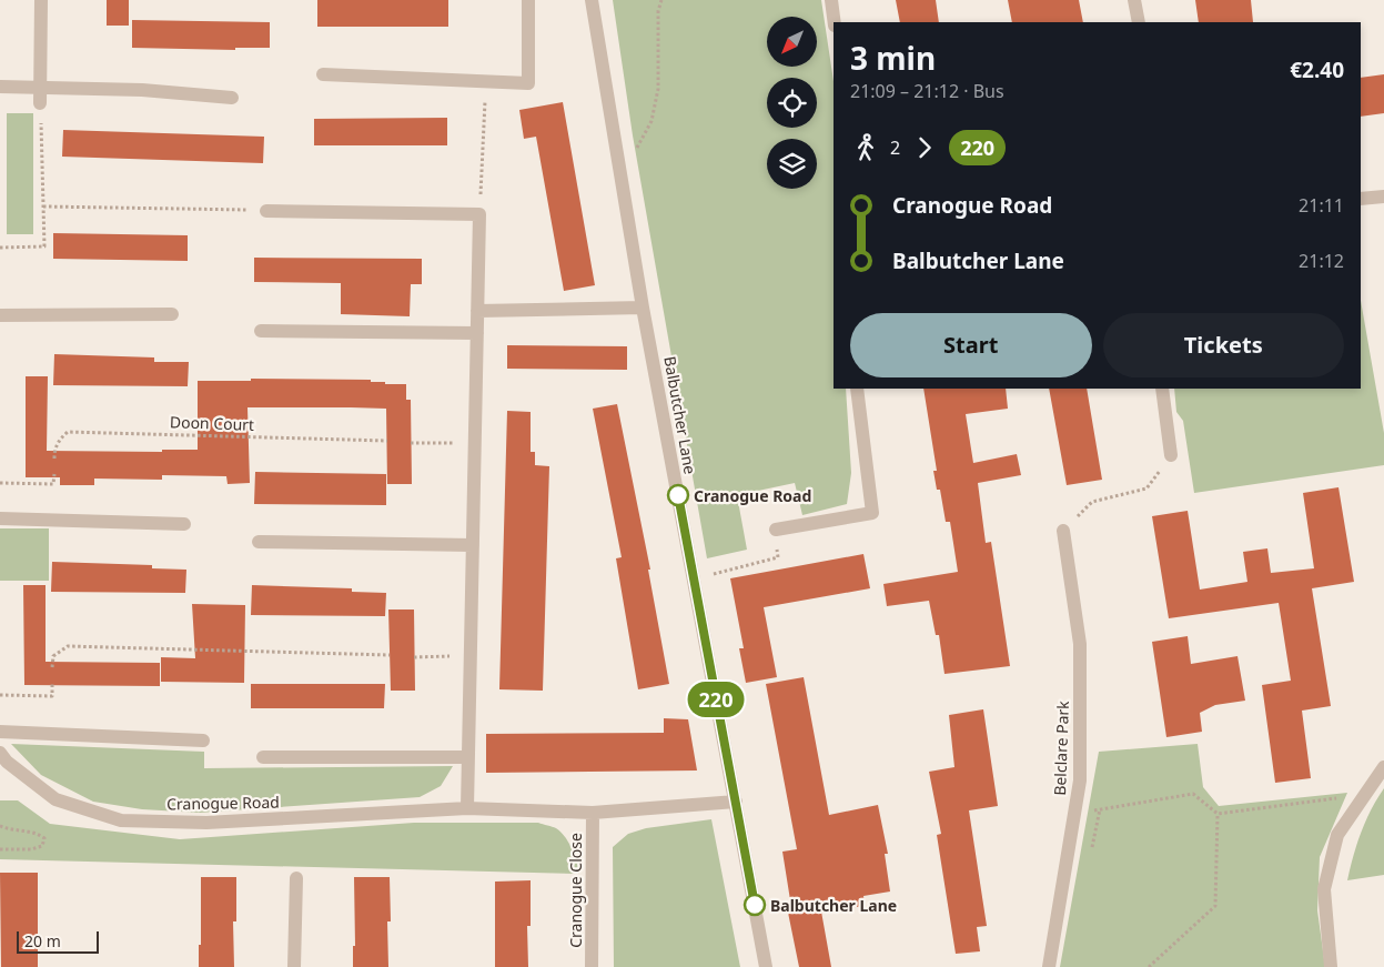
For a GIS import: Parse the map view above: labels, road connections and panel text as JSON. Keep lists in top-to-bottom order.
{
  "streets": {
    "street": [
      "Balbutcher Lane",
      "Belclare Park",
      "Cranogue Road",
      "Cranogue Close"
    ],
    "path": ["Doon Court"]
  },
  "crossings": [
    ["Balbutcher Lane", "Cranogue Road"],
    ["Cranogue Road", "Cranogue Close"]
  ],
  "places": ["Cranogue Road", "Balbutcher Lane"],
  "lines": ["bus line 220"],
  "scale_bar": "20 m",
  "north": "bottom left",
  "page": {
    "on_map": "220",
    "heading": ["3 min", "21:09 – 21:12 · Bus", "€2.40"],
    "legs": ["2", "220"],
    "list": [
      {
        "name": "Cranogue Road",
        "value": "21:11"
      },
      {
        "name": "Balbutcher Lane",
        "value": "21:12"
      }
    ],
    "buttons": ["Start", "Tickets"],
    "scale": "20 m"
  }
}
